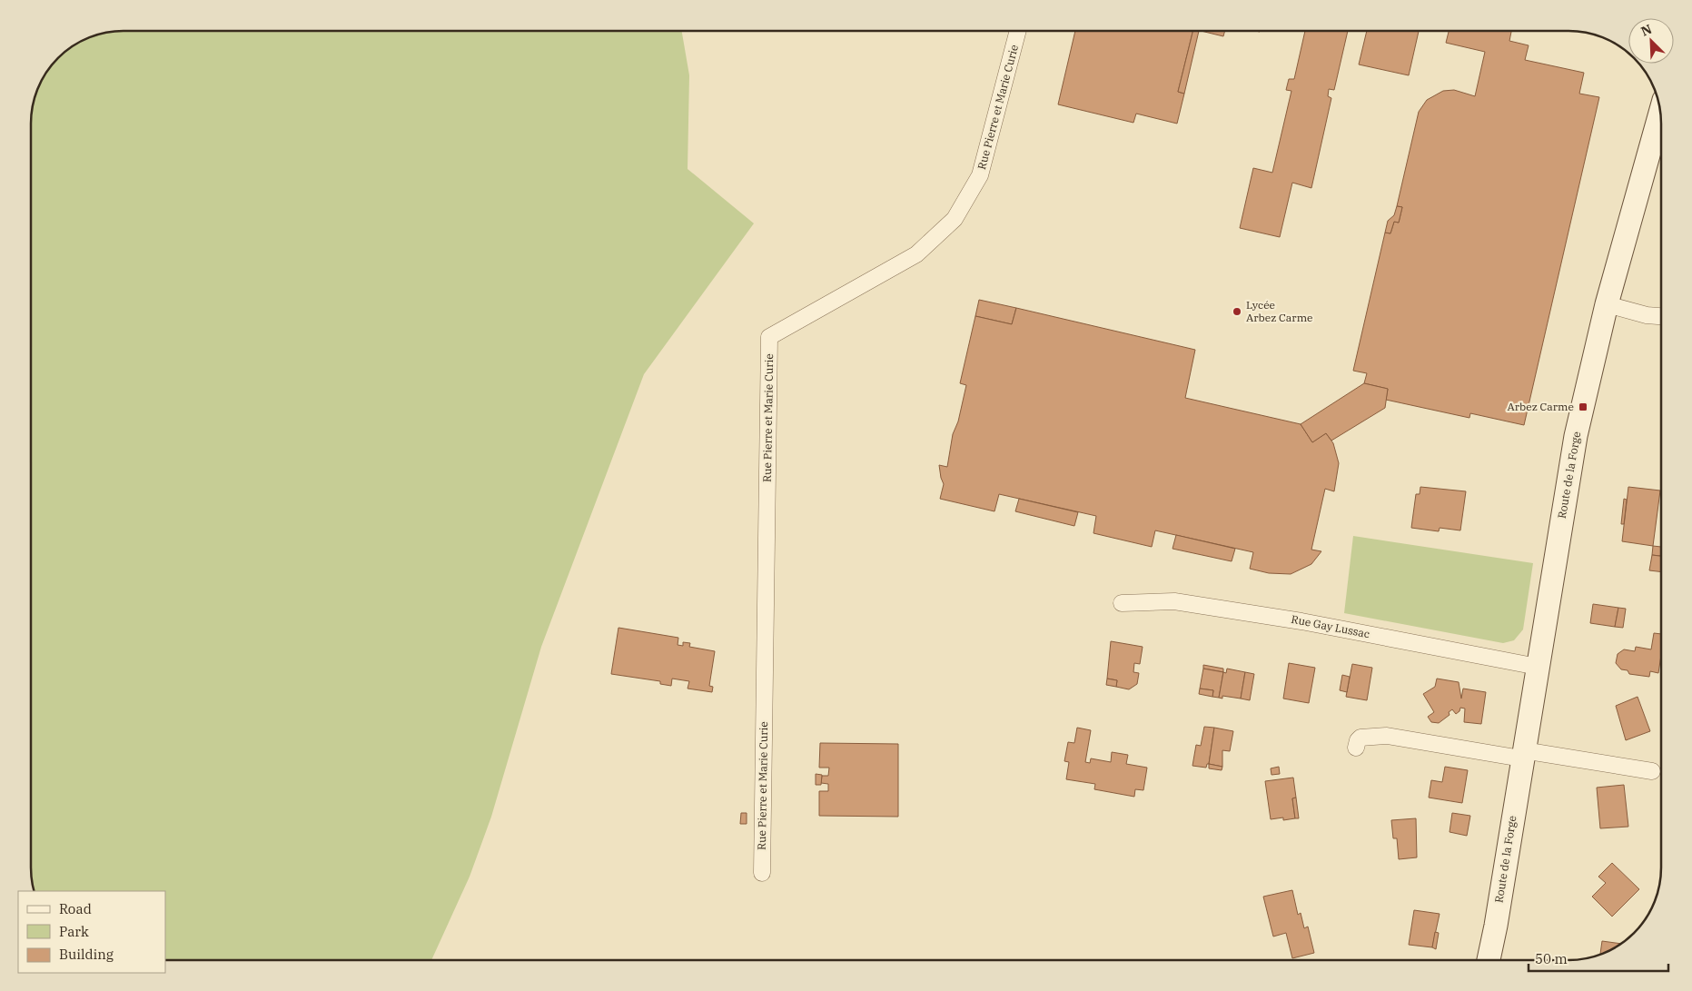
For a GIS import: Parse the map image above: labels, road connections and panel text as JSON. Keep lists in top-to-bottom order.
{
  "streets": {
    "main road": ["Route de la Forge"],
    "street": ["Rue Pierre et Marie Curie", "Rue Gay Lussac"]
  },
  "crossings": [
    ["Route de la Forge", "Rue Gay Lussac"]
  ],
  "places": {
    "other": ["Lycée Arbez Carme"],
    "transit": ["Arbez Carme"]
  },
  "legend": ["Road", "Park", "Building"],
  "scale_bar": "50 m",
  "north": "top left"
}
